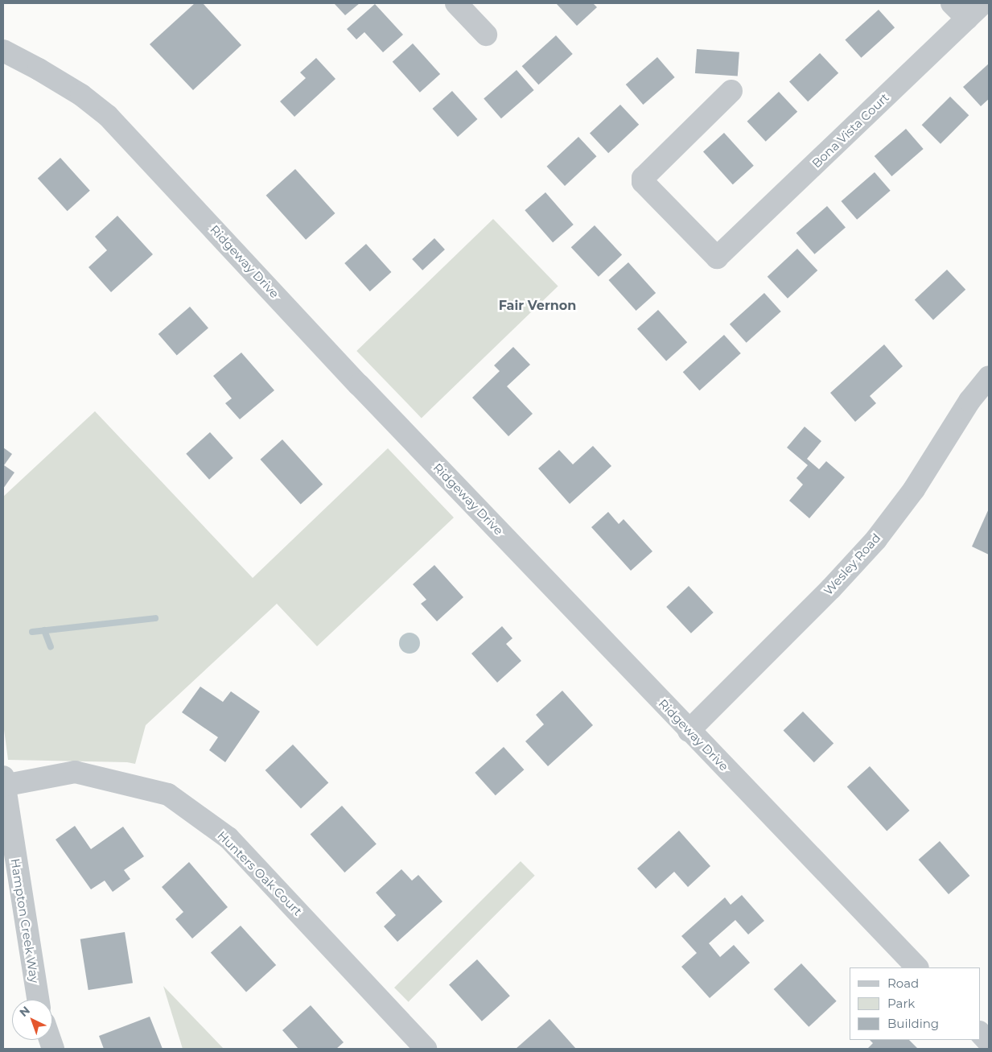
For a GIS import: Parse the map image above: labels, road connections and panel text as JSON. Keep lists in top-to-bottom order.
{
  "streets": {
    "street": [
      "Bona Vista Court",
      "Ridgeway Drive",
      "Wesley Road",
      "Hunters Oak Court",
      "Hampton Creek Way"
    ]
  },
  "crossings": [
    ["Ridgeway Drive", "Wesley Road"],
    ["Hunters Oak Court", "Hampton Creek Way"]
  ],
  "districts": ["Fair Vernon"],
  "legend": ["Road", "Park", "Building"],
  "north": "top left"
}
